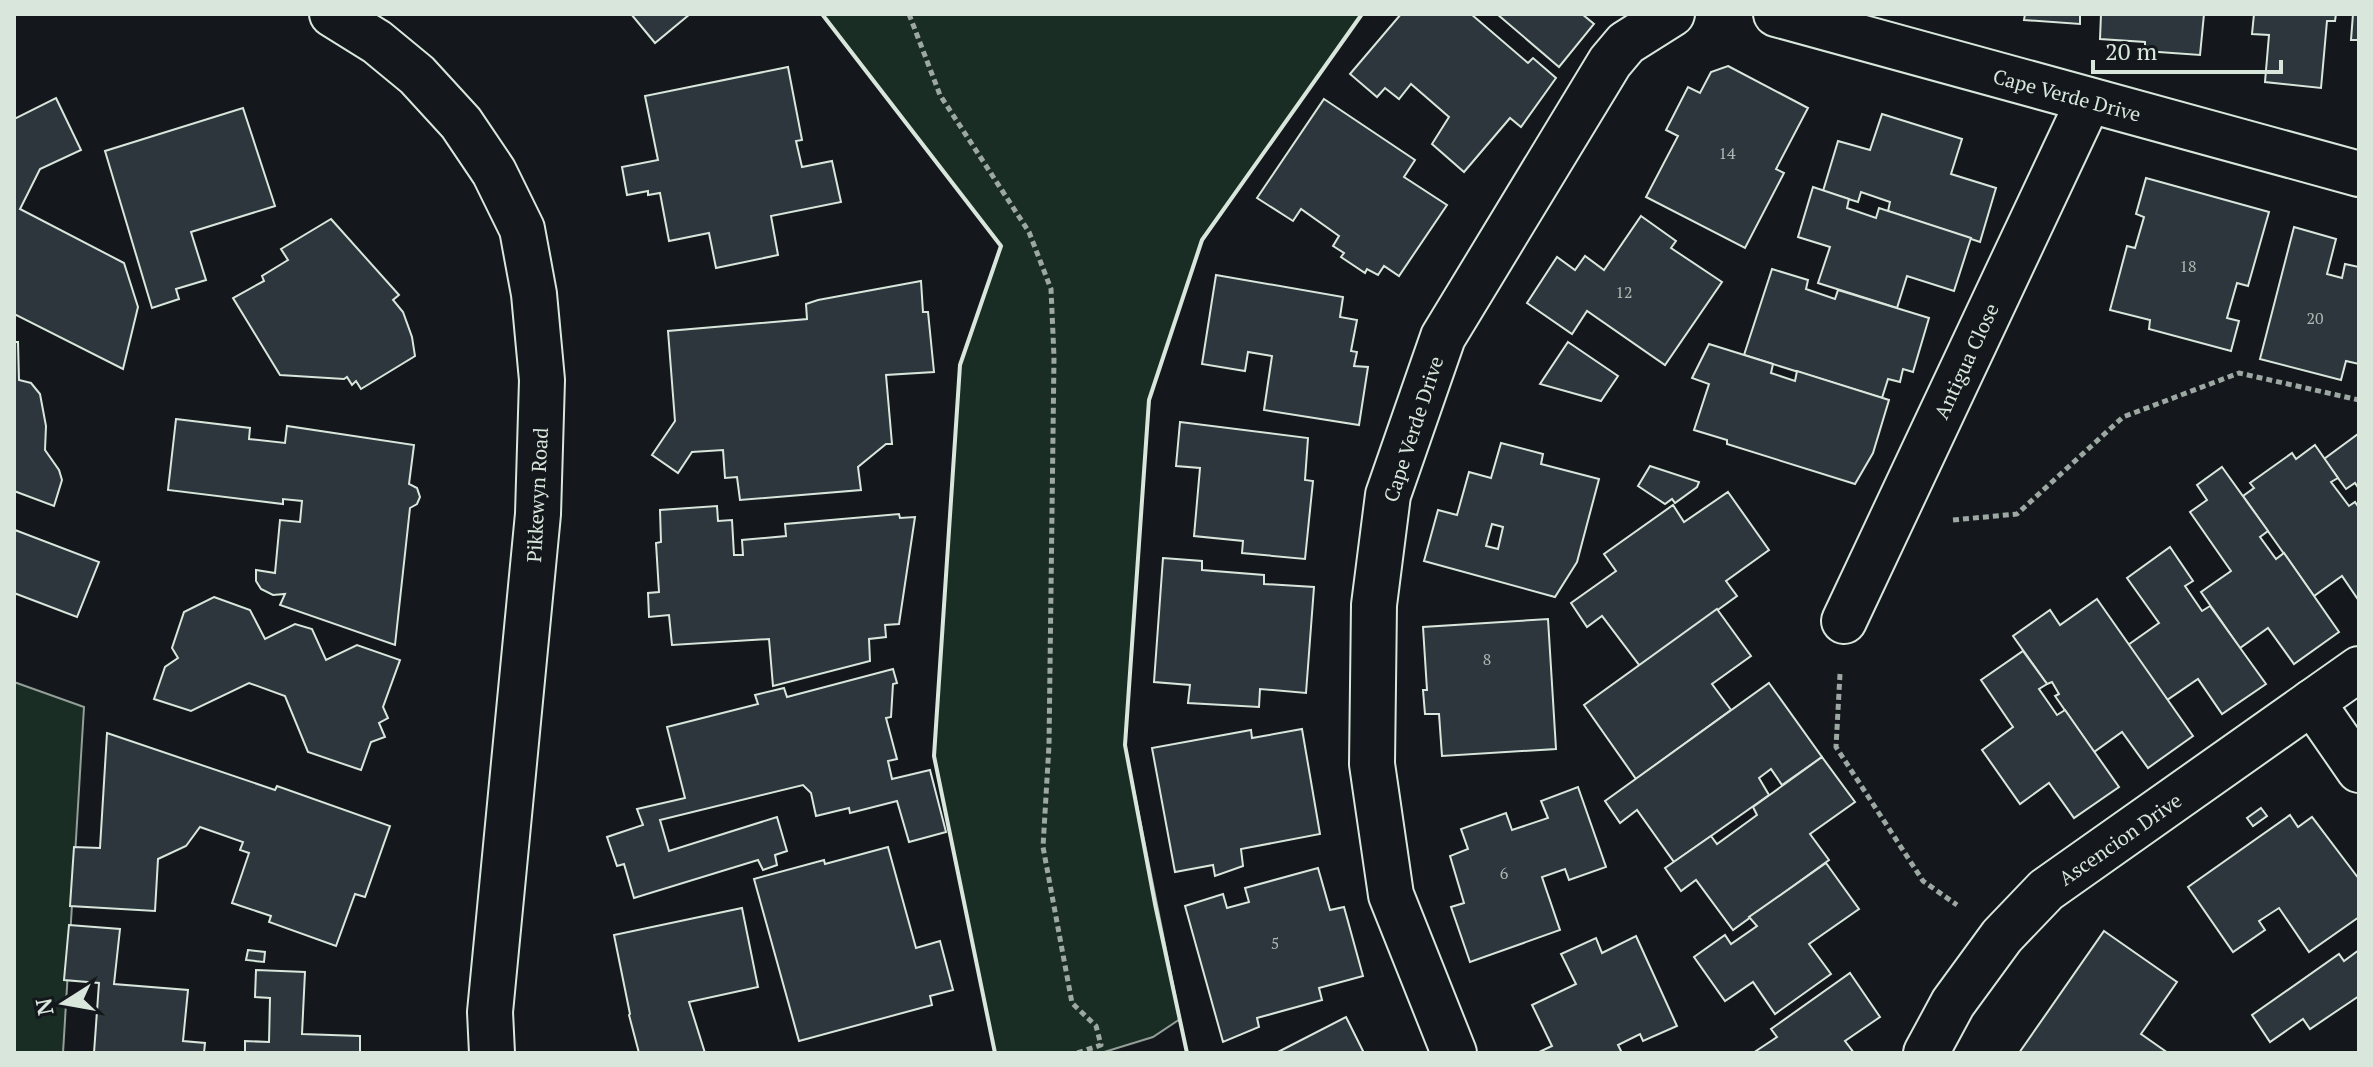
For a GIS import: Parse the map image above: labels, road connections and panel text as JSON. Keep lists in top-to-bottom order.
{
  "streets": {
    "street": [
      "Cape Verde Drive",
      "Antigua Close",
      "Pikkewyn Road",
      "Ascencion Drive"
    ]
  },
  "crossings": [
    ["Cape Verde Drive", "Antigua Close"]
  ],
  "house_numbers": [
    "14",
    "18",
    "12",
    "20",
    "8",
    "6",
    "5"
  ],
  "scale_bar": "20 m",
  "north": "left"
}
